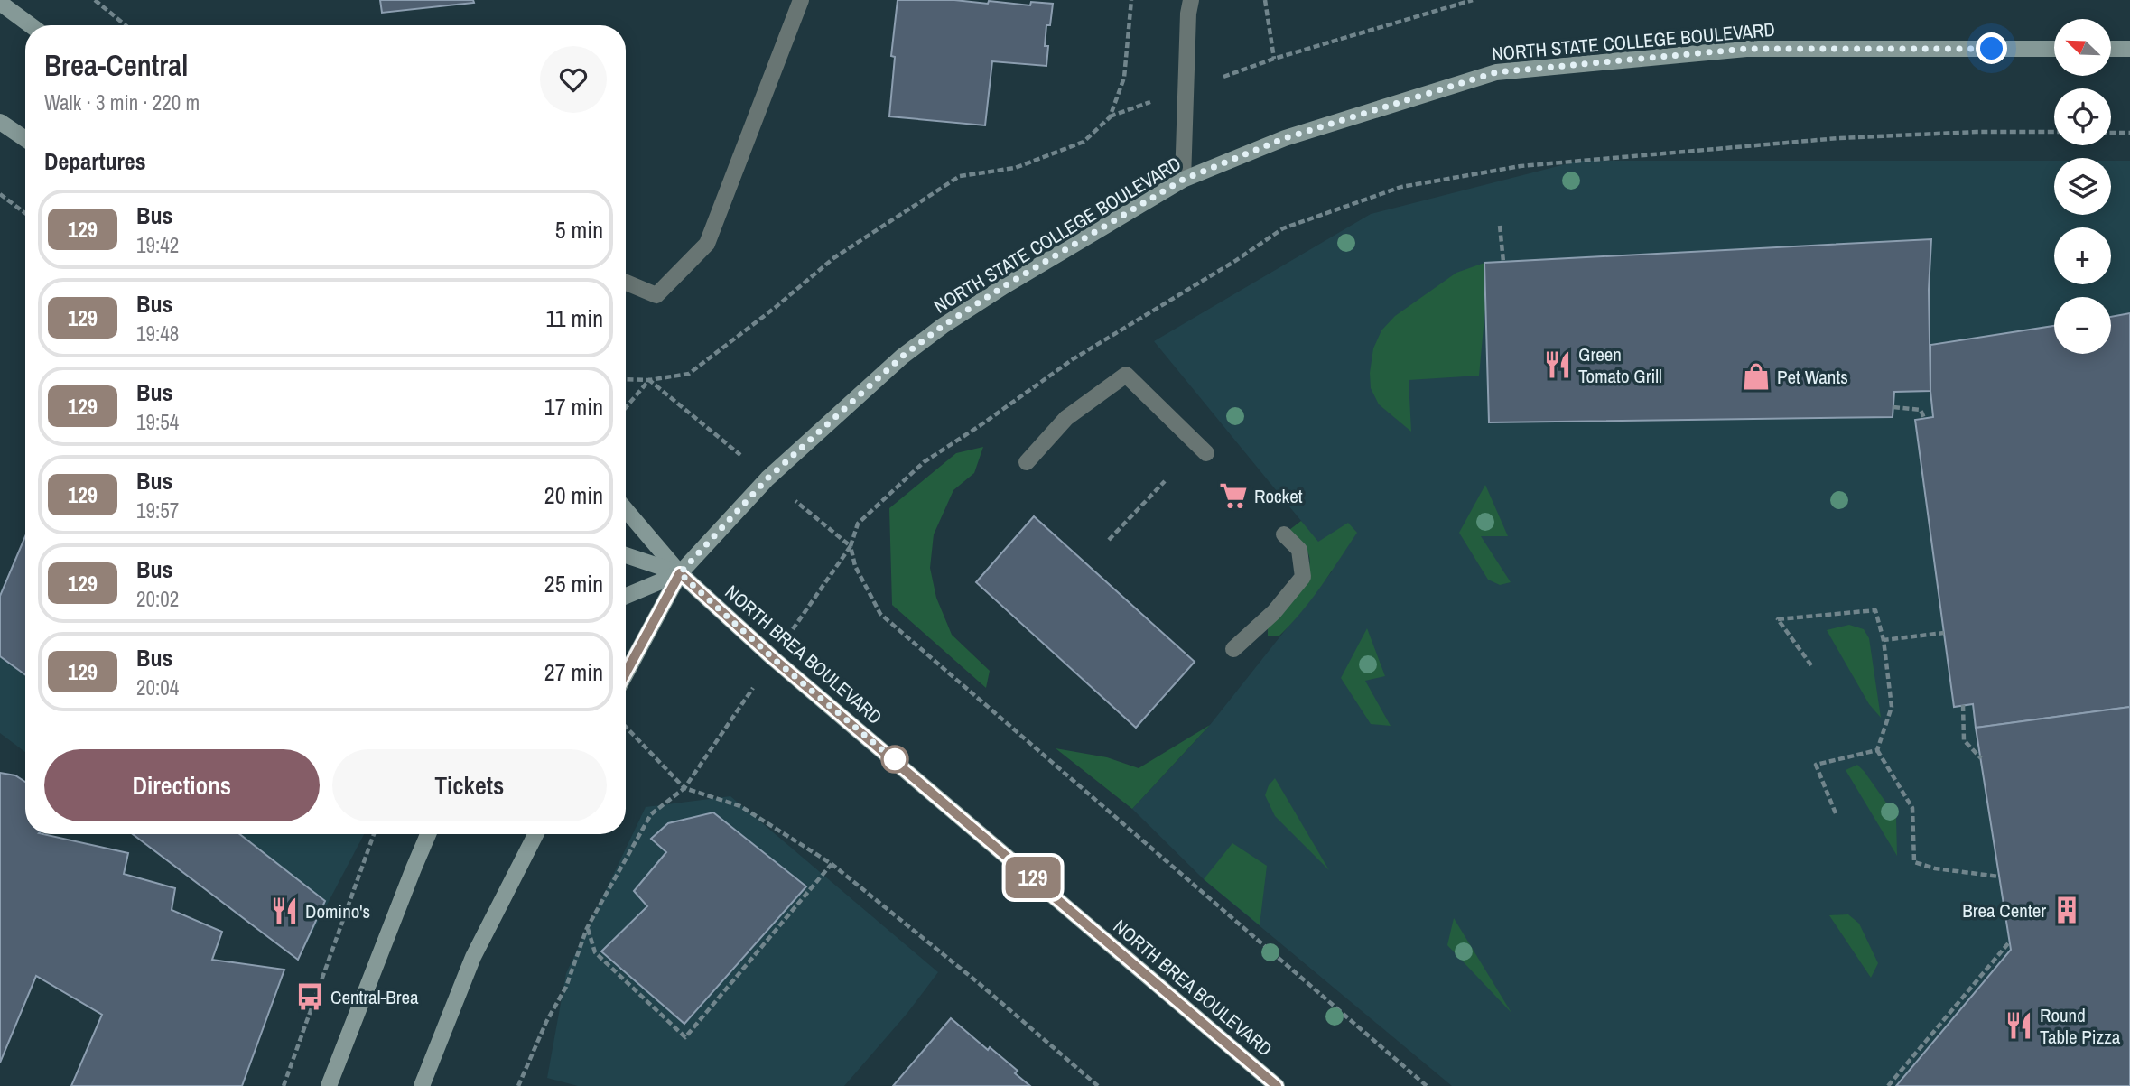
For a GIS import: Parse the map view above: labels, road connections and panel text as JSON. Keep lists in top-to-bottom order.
{
  "streets": {
    "main road": ["NORTH STATE COLLEGE BOULEVARD", "NORTH BREA BOULEVARD"]
  },
  "crossings": [
    ["NORTH STATE COLLEGE BOULEVARD", "NORTH BREA BOULEVARD"]
  ],
  "places": {
    "restaurant": ["Green Tomato Grill", "Domino's", "Round Table Pizza"],
    "shop": ["Pet Wants"],
    "supermarket": ["Rocket"],
    "building": ["Brea Center"],
    "bus stop": ["Central-Brea"]
  },
  "lines": ["bus line 129"],
  "north": "top left",
  "page": {
    "on_map": "129",
    "map_buttons": ["+", "−"],
    "heading": [
      ["Brea-Central", "Walk · 3 min · 220 m"],
      "Departures"
    ],
    "list": [
      {
        "mark": "129",
        "name": "Bus",
        "note": "19:42",
        "value": "5 min"
      },
      {
        "mark": "129",
        "name": "Bus",
        "note": "19:48",
        "value": "11 min"
      },
      {
        "mark": "129",
        "name": "Bus",
        "note": "19:54",
        "value": "17 min"
      },
      {
        "mark": "129",
        "name": "Bus",
        "note": "19:57",
        "value": "20 min"
      },
      {
        "mark": "129",
        "name": "Bus",
        "note": "20:02",
        "value": "25 min"
      },
      {
        "mark": "129",
        "name": "Bus",
        "note": "20:04",
        "value": "27 min"
      }
    ],
    "buttons": ["Directions", "Tickets"]
  }
}
